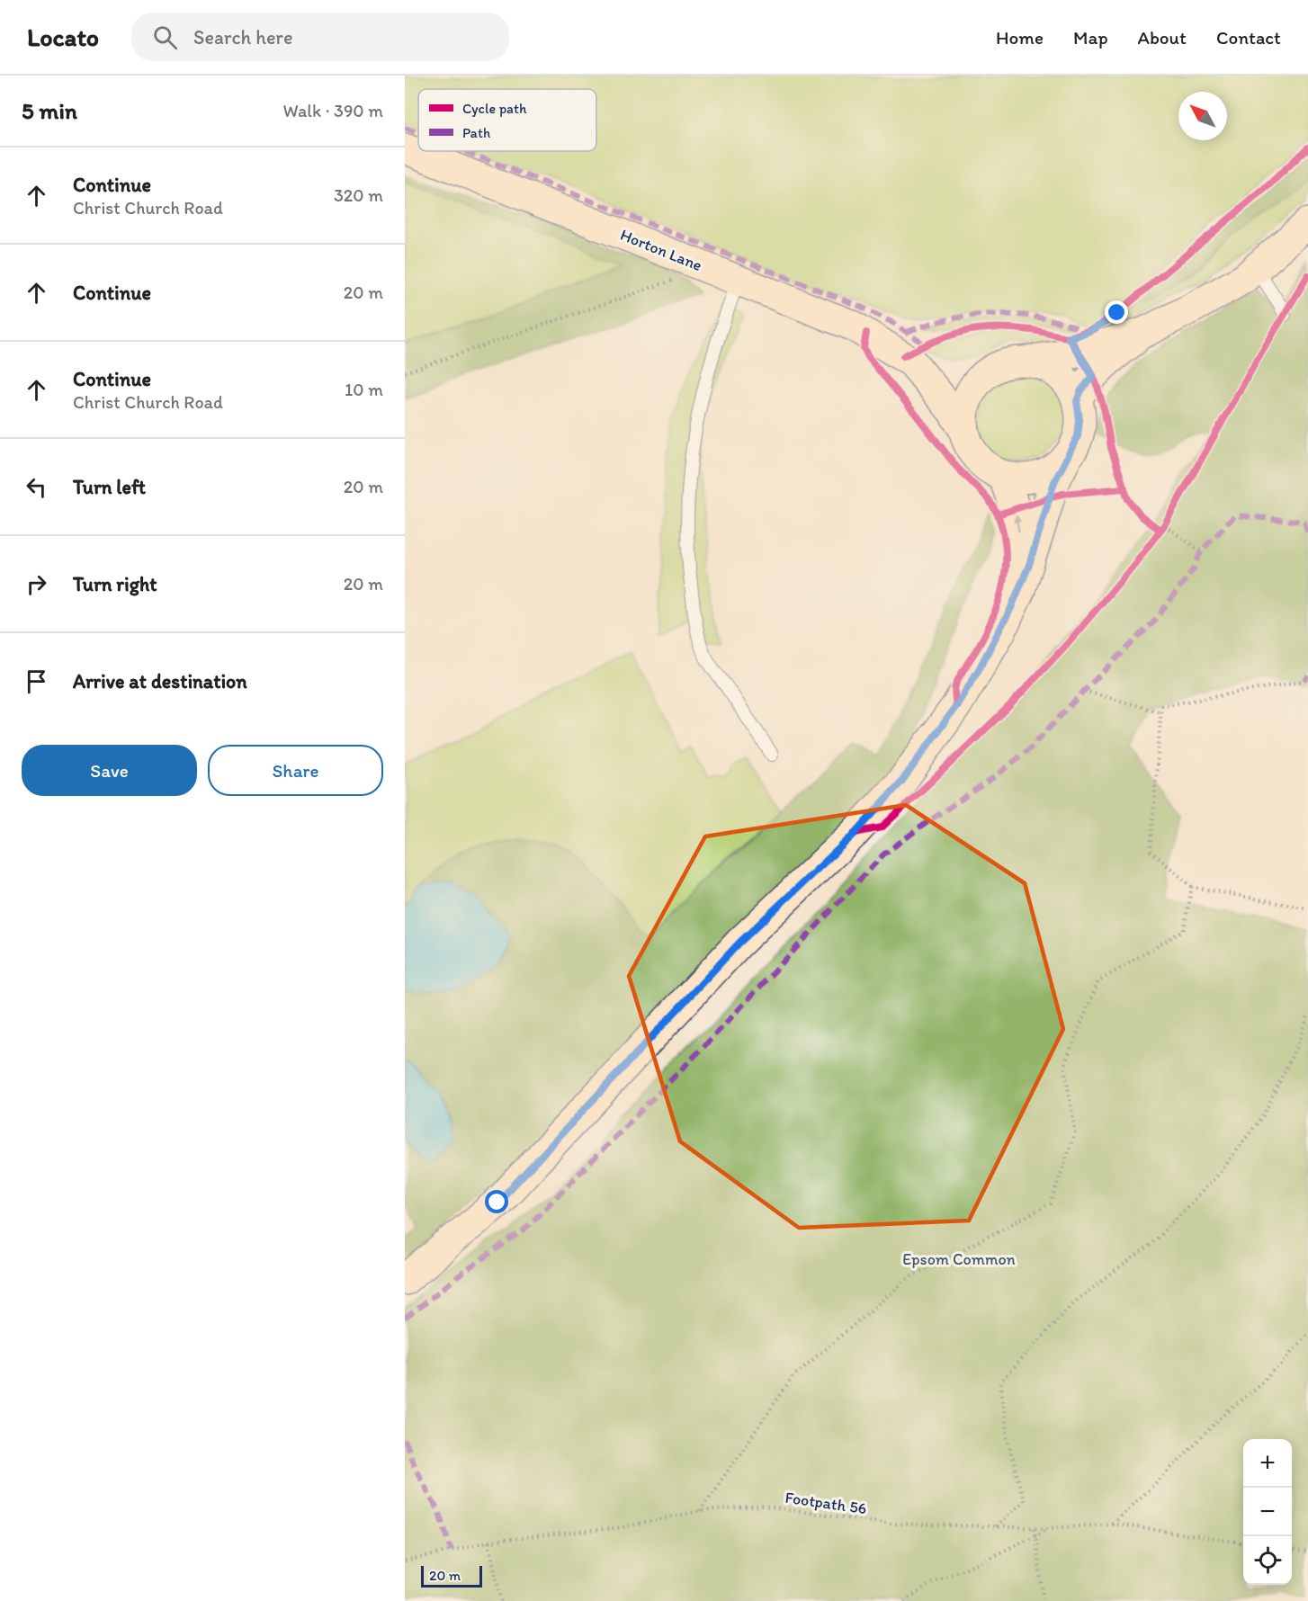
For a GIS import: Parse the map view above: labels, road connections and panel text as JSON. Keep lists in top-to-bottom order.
{
  "streets": {
    "main road": ["Horton Lane"],
    "path": ["Footpath 56"]
  },
  "parks": ["Epsom Common"],
  "legend": ["Cycle path", "Path"],
  "scale_bar": "20 m",
  "north": "top left",
  "page": {
    "header": "Locato",
    "search": "Search here",
    "nav": [
      "Home",
      "Map",
      "About",
      "Contact"
    ],
    "heading": ["5 min", "Walk · 390 m"],
    "list": [
      ["Continue", "Christ Church Road", "320 m"],
      ["Continue", "20 m"],
      ["Continue", "Christ Church Road", "10 m"],
      ["Turn left", "20 m"],
      ["Turn right", "20 m"],
      "Arrive at destination"
    ],
    "buttons": ["Save", "Share"],
    "map_buttons": ["+", "−"],
    "scale": "20 m"
  }
}
